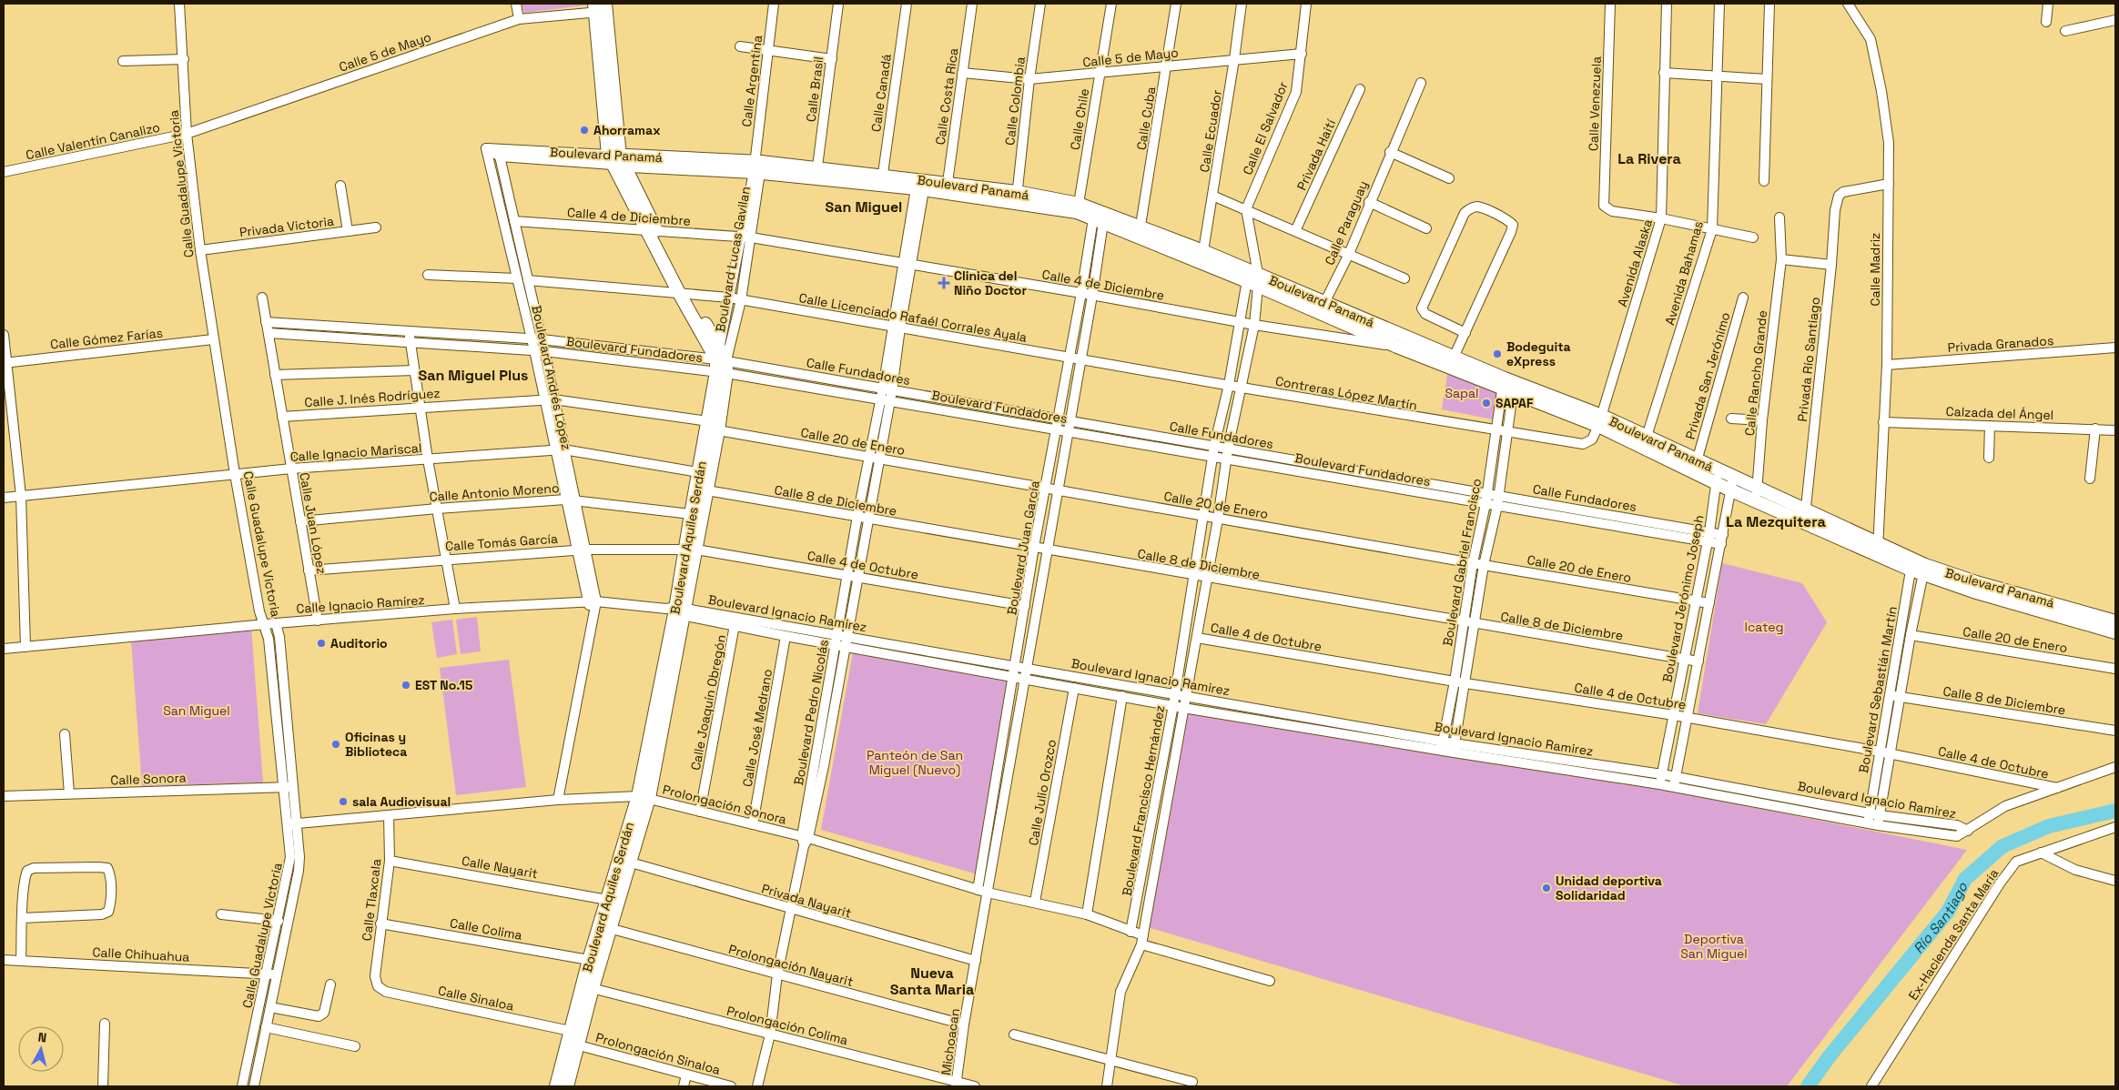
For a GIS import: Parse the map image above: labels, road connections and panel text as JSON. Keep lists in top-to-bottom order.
{
  "streets": {
    "street": [
      "Calle 5 de Mayo",
      "Calle Argentina",
      "Calle Brasil",
      "Calle Canadá",
      "Calle Costa Rica",
      "Calle Colombia",
      "Calle Venezuela",
      "Calle Cuba",
      "Calle Chile",
      "Calle El Salvador",
      "Calle Ecuador",
      "Calle Valentín Canalizo",
      "Boulevard Panamá",
      "Privada Haití",
      "Calle Guadalupe Victoria",
      "Calle 4 de Diciembre",
      "Calle Paraguay",
      "Privada Victoria",
      "Boulevard Lucas Gavilan",
      "Avenida Alaska",
      "Calle Madriz",
      "Avenida Bahamas",
      "Calle Licenciado Rafaél Corrales Ayala",
      "Calle Gómez Farías",
      "Privada Granados",
      "Boulevard Fundadores",
      "Privada Río Santiago",
      "Calle Fundadores",
      "Calle Rancho Grande",
      "Privada San Jerónimo",
      "Boulevard Andrés López",
      "Contreras López Martín",
      "Calle J. Inés Rodríguez",
      "Calzada del Ángel",
      "Calle 20 de Enero",
      "Calle Ignacio Mariscal",
      "Calle Antonio Moreno",
      "Calle 8 de Diciembre",
      "Calle Juan López",
      "Boulevard Aquiles Serdán",
      "Calle Tomás García",
      "Boulevard Juan García",
      "Boulevard Gabriel Francisco",
      "Calle 4 de Octubre",
      "Boulevard Jerónimo Joseph",
      "Calle Ignacio Ramírez",
      "Boulevard Ignacio Ramirez",
      "Boulevard Sebastián Martín",
      "Calle Joaquín Obregón",
      "Boulevard Pedro Nicolás",
      "Calle José Medrano",
      "Calle Sonora",
      "Calle Julio Orozco",
      "Boulevard Francisco Hernández",
      "Prolongación Sonora",
      "Calle Nayarit",
      "Calle Tlaxcala",
      "Privada Nayarit",
      "Calle Colima",
      "Ex-Hacienda Santa María",
      "Calle Chihuahua",
      "Prolongación Nayarit",
      "Calle Sinaloa",
      "Prolongación Colima",
      "Michoacan",
      "Prolongación Sinaloa"
    ]
  },
  "crossings": [
    ["Calle 5 de Mayo", "Calle Costa Rica"],
    ["Calle 5 de Mayo", "Calle Colombia"],
    ["Calle 5 de Mayo", "Calle Cuba"],
    ["Calle 5 de Mayo", "Calle Chile"],
    ["Calle 5 de Mayo", "Calle El Salvador"],
    ["Calle 5 de Mayo", "Calle Ecuador"],
    ["Calle 5 de Mayo", "Calle Valentín Canalizo"],
    ["Calle 5 de Mayo", "Calle Guadalupe Victoria"],
    ["Calle Argentina", "Boulevard Panamá"],
    ["Calle Argentina", "Boulevard Lucas Gavilan"],
    ["Calle Brasil", "Boulevard Panamá"],
    ["Calle Canadá", "Boulevard Panamá"],
    ["Calle Costa Rica", "Boulevard Panamá"],
    ["Calle Colombia", "Boulevard Panamá"],
    ["Calle Venezuela", "Avenida Alaska"],
    ["Calle Cuba", "Boulevard Panamá"],
    ["Calle Chile", "Boulevard Panamá"],
    ["Calle Ecuador", "Boulevard Panamá"],
    ["Calle Valentín Canalizo", "Calle Guadalupe Victoria"],
    ["Boulevard Panamá", "Calle 4 de Diciembre"],
    ["Boulevard Panamá", "Calle Paraguay"],
    ["Boulevard Panamá", "Boulevard Lucas Gavilan"],
    ["Boulevard Panamá", "Avenida Alaska"],
    ["Boulevard Panamá", "Calle Madriz"],
    ["Boulevard Panamá", "Avenida Bahamas"],
    ["Boulevard Panamá", "Privada Río Santiago"],
    ["Boulevard Panamá", "Calle Rancho Grande"],
    ["Boulevard Panamá", "Privada San Jerónimo"],
    ["Boulevard Panamá", "Boulevard Andrés López"],
    ["Boulevard Panamá", "Contreras López Martín"],
    ["Boulevard Panamá", "Boulevard Juan García"],
    ["Boulevard Panamá", "Boulevard Gabriel Francisco"],
    ["Boulevard Panamá", "Boulevard Jerónimo Joseph"],
    ["Boulevard Panamá", "Boulevard Sebastián Martín"],
    ["Boulevard Panamá", "Boulevard Francisco Hernández"],
    ["Calle Guadalupe Victoria", "Privada Victoria"],
    ["Calle Guadalupe Victoria", "Calle Gómez Farías"],
    ["Calle Guadalupe Victoria", "Calle Ignacio Mariscal"],
    ["Calle Guadalupe Victoria", "Calle Ignacio Ramírez"],
    ["Calle Guadalupe Victoria", "Calle Sonora"],
    ["Calle Guadalupe Victoria", "Prolongación Sonora"],
    ["Calle Guadalupe Victoria", "Calle Chihuahua"],
    ["Calle 4 de Diciembre", "Boulevard Lucas Gavilan"],
    ["Calle 4 de Diciembre", "Boulevard Andrés López"],
    ["Calle 4 de Diciembre", "Boulevard Juan García"],
    ["Calle 4 de Diciembre", "Boulevard Francisco Hernández"],
    ["Boulevard Lucas Gavilan", "Calle Licenciado Rafaél Corrales Ayala"],
    ["Boulevard Lucas Gavilan", "Boulevard Fundadores"],
    ["Boulevard Lucas Gavilan", "Calle Fundadores"],
    ["Boulevard Lucas Gavilan", "Boulevard Aquiles Serdán"],
    ["Avenida Alaska", "Contreras López Martín"],
    ["Calle Madriz", "Privada Granados"],
    ["Calle Madriz", "Privada Río Santiago"],
    ["Calle Madriz", "Calzada del Ángel"],
    ["Calle Licenciado Rafaél Corrales Ayala", "Contreras López Martín"],
    ["Calle Licenciado Rafaél Corrales Ayala", "Boulevard Juan García"],
    ["Boulevard Fundadores", "Calle Fundadores"],
    ["Boulevard Fundadores", "Boulevard Andrés López"],
    ["Boulevard Fundadores", "Calle Juan López"],
    ["Boulevard Fundadores", "Boulevard Aquiles Serdán"],
    ["Boulevard Fundadores", "Boulevard Juan García"],
    ["Boulevard Fundadores", "Boulevard Pedro Nicolás"],
    ["Boulevard Fundadores", "Boulevard Francisco Hernández"],
    ["Calle Fundadores", "Boulevard Aquiles Serdán"],
    ["Calle Fundadores", "Boulevard Juan García"],
    ["Calle Fundadores", "Boulevard Gabriel Francisco"],
    ["Calle Fundadores", "Boulevard Jerónimo Joseph"],
    ["Calle Fundadores", "Boulevard Pedro Nicolás"],
    ["Calle Fundadores", "Boulevard Francisco Hernández"],
    ["Boulevard Andrés López", "Calle J. Inés Rodríguez"],
    ["Boulevard Andrés López", "Calle Ignacio Mariscal"],
    ["Boulevard Andrés López", "Calle Antonio Moreno"],
    ["Boulevard Andrés López", "Calle Tomás García"],
    ["Boulevard Andrés López", "Calle Ignacio Ramírez"],
    ["Contreras López Martín", "Boulevard Juan García"],
    ["Contreras López Martín", "Boulevard Gabriel Francisco"],
    ["Contreras López Martín", "Boulevard Francisco Hernández"],
    ["Calle J. Inés Rodríguez", "Calle Juan López"],
    ["Calle J. Inés Rodríguez", "Boulevard Aquiles Serdán"],
    ["Calle 20 de Enero", "Boulevard Aquiles Serdán"],
    ["Calle 20 de Enero", "Boulevard Juan García"],
    ["Calle 20 de Enero", "Boulevard Gabriel Francisco"],
    ["Calle 20 de Enero", "Boulevard Jerónimo Joseph"],
    ["Calle 20 de Enero", "Boulevard Sebastián Martín"],
    ["Calle 20 de Enero", "Boulevard Pedro Nicolás"],
    ["Calle 20 de Enero", "Boulevard Francisco Hernández"],
    ["Calle Ignacio Mariscal", "Calle Juan López"],
    ["Calle Ignacio Mariscal", "Boulevard Aquiles Serdán"],
    ["Calle Antonio Moreno", "Calle Juan López"],
    ["Calle Antonio Moreno", "Boulevard Aquiles Serdán"],
    ["Calle 8 de Diciembre", "Boulevard Aquiles Serdán"],
    ["Calle 8 de Diciembre", "Boulevard Juan García"],
    ["Calle 8 de Diciembre", "Boulevard Gabriel Francisco"],
    ["Calle 8 de Diciembre", "Boulevard Jerónimo Joseph"],
    ["Calle 8 de Diciembre", "Boulevard Sebastián Martín"],
    ["Calle 8 de Diciembre", "Boulevard Pedro Nicolás"],
    ["Calle 8 de Diciembre", "Boulevard Francisco Hernández"],
    ["Calle Juan López", "Calle Tomás García"],
    ["Calle Juan López", "Calle Ignacio Ramírez"],
    ["Boulevard Aquiles Serdán", "Calle Tomás García"],
    ["Boulevard Aquiles Serdán", "Calle 4 de Octubre"],
    ["Boulevard Aquiles Serdán", "Calle Ignacio Ramírez"],
    ["Boulevard Aquiles Serdán", "Boulevard Ignacio Ramirez"],
    ["Boulevard Aquiles Serdán", "Prolongación Sonora"],
    ["Boulevard Aquiles Serdán", "Calle Nayarit"],
    ["Boulevard Aquiles Serdán", "Privada Nayarit"],
    ["Boulevard Aquiles Serdán", "Calle Colima"],
    ["Boulevard Aquiles Serdán", "Prolongación Nayarit"],
    ["Boulevard Aquiles Serdán", "Calle Sinaloa"],
    ["Boulevard Aquiles Serdán", "Prolongación Colima"],
    ["Boulevard Aquiles Serdán", "Prolongación Sinaloa"],
    ["Calle Tomás García", "Calle 4 de Octubre"],
    ["Boulevard Juan García", "Calle 4 de Octubre"],
    ["Boulevard Juan García", "Boulevard Ignacio Ramirez"],
    ["Boulevard Juan García", "Prolongación Sonora"],
    ["Boulevard Juan García", "Michoacan"],
    ["Boulevard Gabriel Francisco", "Calle 4 de Octubre"],
    ["Boulevard Gabriel Francisco", "Boulevard Ignacio Ramirez"],
    ["Calle 4 de Octubre", "Boulevard Jerónimo Joseph"],
    ["Calle 4 de Octubre", "Boulevard Sebastián Martín"],
    ["Calle 4 de Octubre", "Boulevard Pedro Nicolás"],
    ["Calle 4 de Octubre", "Boulevard Francisco Hernández"],
    ["Boulevard Jerónimo Joseph", "Boulevard Ignacio Ramirez"],
    ["Calle Ignacio Ramírez", "Boulevard Ignacio Ramirez"],
    ["Boulevard Ignacio Ramirez", "Boulevard Sebastián Martín"],
    ["Boulevard Ignacio Ramirez", "Calle Joaquín Obregón"],
    ["Boulevard Ignacio Ramirez", "Boulevard Pedro Nicolás"],
    ["Boulevard Ignacio Ramirez", "Calle José Medrano"],
    ["Boulevard Ignacio Ramirez", "Calle Julio Orozco"],
    ["Boulevard Ignacio Ramirez", "Boulevard Francisco Hernández"],
    ["Calle Joaquín Obregón", "Prolongación Sonora"],
    ["Boulevard Pedro Nicolás", "Prolongación Sonora"],
    ["Boulevard Pedro Nicolás", "Privada Nayarit"],
    ["Boulevard Pedro Nicolás", "Prolongación Nayarit"],
    ["Boulevard Pedro Nicolás", "Prolongación Colima"],
    ["Calle José Medrano", "Prolongación Sonora"],
    ["Calle Julio Orozco", "Prolongación Sonora"],
    ["Boulevard Francisco Hernández", "Prolongación Sonora"],
    ["Prolongación Sonora", "Calle Tlaxcala"],
    ["Prolongación Sonora", "Michoacan"],
    ["Calle Nayarit", "Calle Tlaxcala"],
    ["Calle Tlaxcala", "Calle Colima"],
    ["Calle Tlaxcala", "Calle Sinaloa"],
    ["Privada Nayarit", "Michoacan"],
    ["Prolongación Nayarit", "Michoacan"],
    ["Calle Sinaloa", "Prolongación Sinaloa"],
    ["Prolongación Colima", "Michoacan"]
  ],
  "districts": [
    "La Rivera",
    "San Miguel",
    "San Miguel Plus",
    "La Mezquitera",
    "Nueva Santa Maria"
  ],
  "water": ["Río Santiago"],
  "parks": [
    "Sapal",
    "Icateg",
    "San Miguel",
    "Panteón de San Miguel (Nuevo)",
    "Deportiva San Miguel"
  ],
  "places": {
    "other": [
      "Ahorramax",
      "Bodeguita eXpress",
      "SAPAF",
      "Auditorio",
      "EST No.15",
      "Oficinas y Biblioteca",
      "sala Audiovisual",
      "Unidad deportiva Solidaridad"
    ],
    "health": ["Clinica del Niño Doctor"]
  },
  "north": "top"
}
